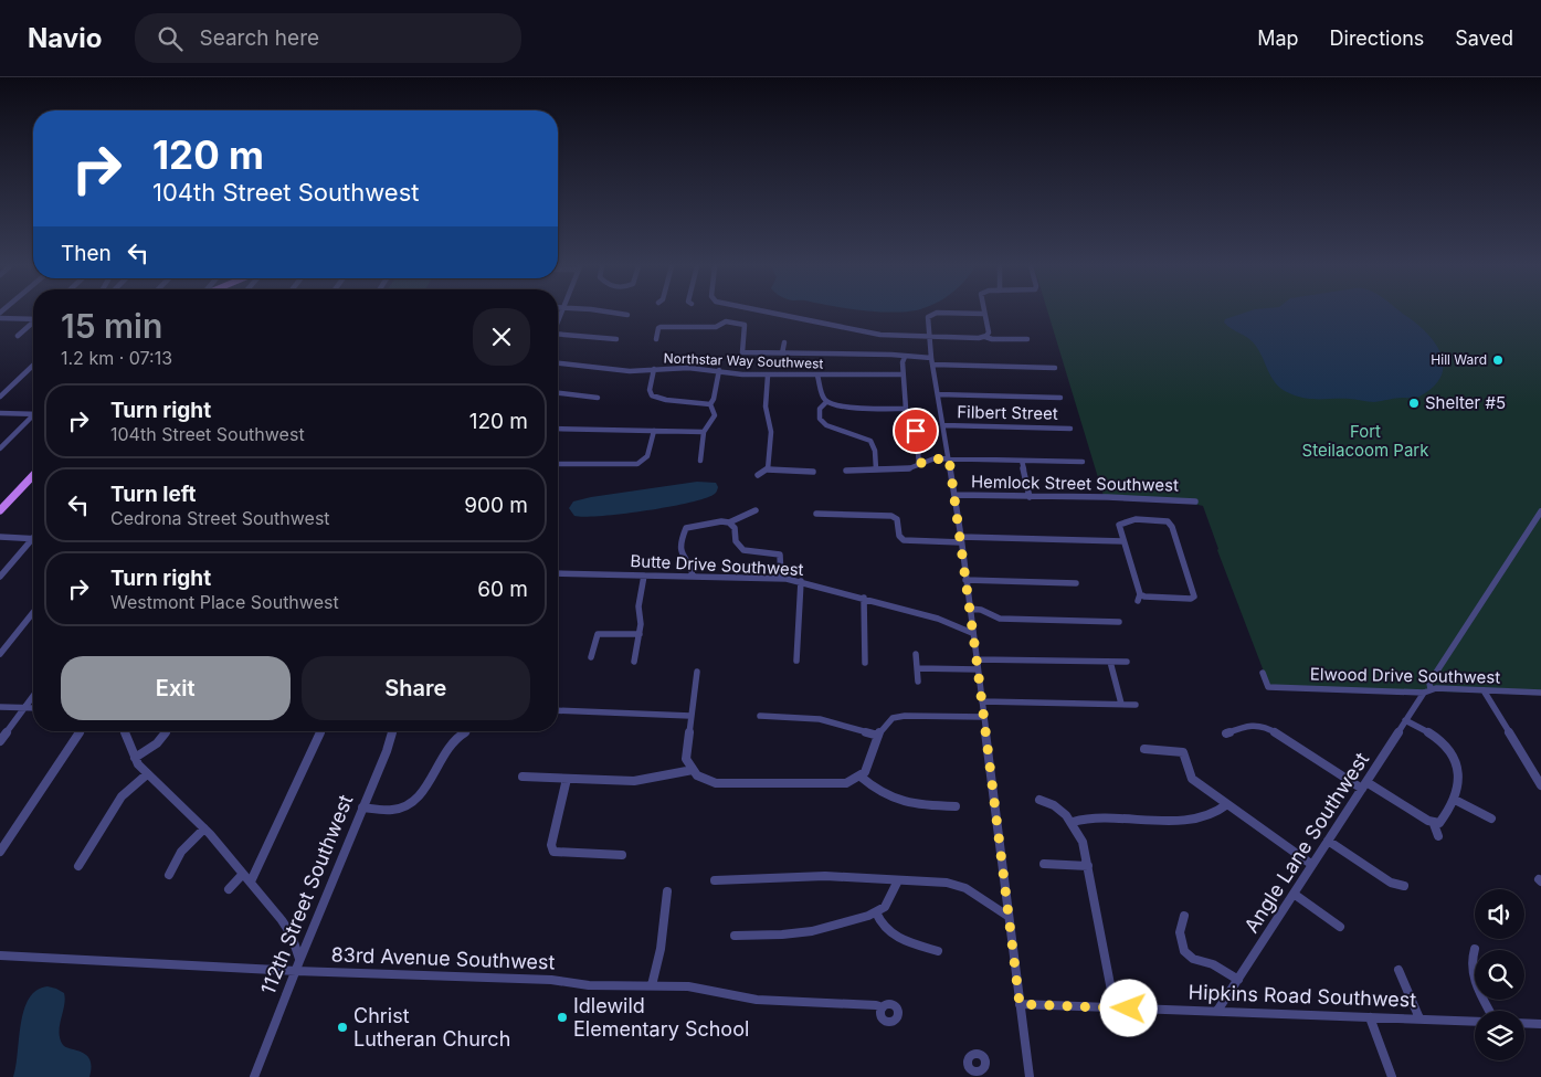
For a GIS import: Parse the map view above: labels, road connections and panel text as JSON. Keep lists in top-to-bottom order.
{
  "streets": {
    "street": [
      "Northstar Way Southwest",
      "Filbert Street",
      "Hemlock Street Southwest",
      "Butte Drive Southwest",
      "Elwood Drive Southwest",
      "Angle Lane Southwest",
      "112th Street Southwest",
      "83rd Avenue Southwest",
      "Hipkins Road Southwest"
    ]
  },
  "crossings": [
    ["Elwood Drive Southwest", "Angle Lane Southwest"],
    ["Angle Lane Southwest", "Hipkins Road Southwest"],
    ["112th Street Southwest", "83rd Avenue Southwest"]
  ],
  "parks": ["Fort Steilacoom Park"],
  "places": [
    "Hill Ward",
    "Shelter #5",
    "Idlewild Elementary School",
    "Christ Lutheran Church"
  ],
  "page": {
    "header": "Navio",
    "search": "Search here",
    "nav": ["Map", "Directions", "Saved"],
    "turn": ["120 m", "104th Street Southwest"],
    "then": "Then",
    "heading": ["15 min", "1.2 km · 07:13"],
    "list": [
      {
        "name": "Turn right",
        "note": "104th Street Southwest",
        "value": "120 m"
      },
      {
        "name": "Turn left",
        "note": "Cedrona Street Southwest",
        "value": "900 m"
      },
      {
        "name": "Turn right",
        "note": "Westmont Place Southwest",
        "value": "60 m"
      }
    ],
    "buttons": ["Exit", "Share"]
  }
}
